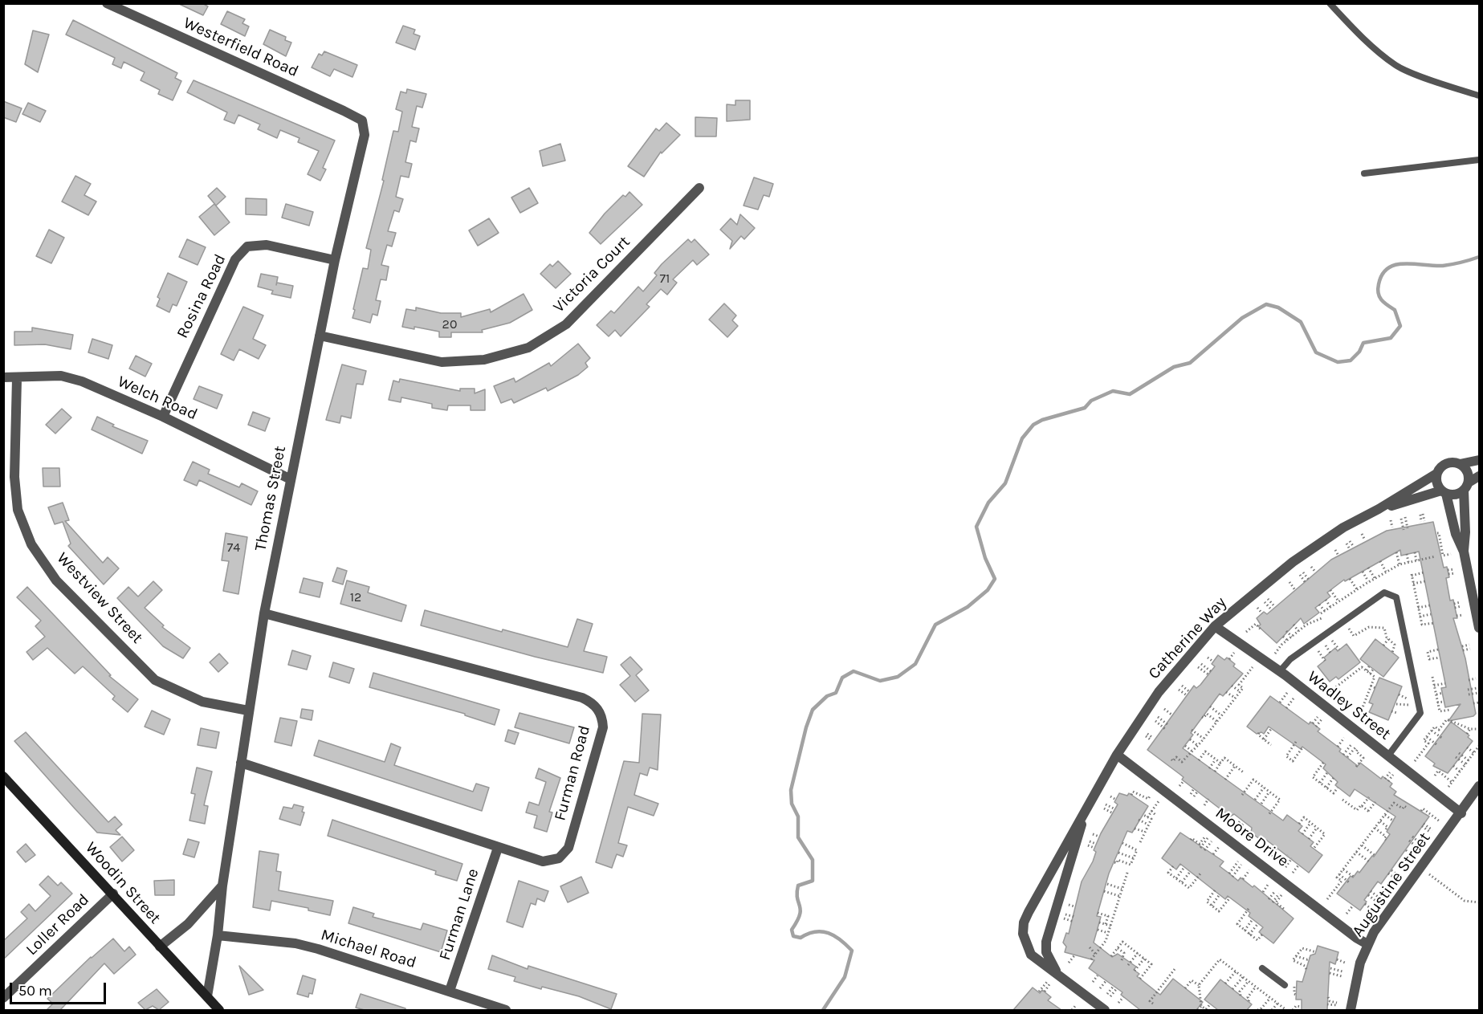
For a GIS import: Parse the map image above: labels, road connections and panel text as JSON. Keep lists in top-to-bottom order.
{
  "streets": {
    "main road": ["Woodin Street"],
    "street": [
      "Westerfield Road",
      "Victoria Court",
      "Rosina Road",
      "Welch Road",
      "Thomas Street",
      "Westview Street",
      "Catherine Way",
      "Wadley Street",
      "Furman Road",
      "Moore Drive",
      "Augustine Street",
      "Furman Lane",
      "Loller Road",
      "Michael Road"
    ]
  },
  "crossings": [
    ["Westerfield Road", "Thomas Street"],
    ["Victoria Court", "Thomas Street"],
    ["Rosina Road", "Welch Road"],
    ["Rosina Road", "Thomas Street"],
    ["Welch Road", "Thomas Street"],
    ["Welch Road", "Westview Street"],
    ["Thomas Street", "Westview Street"],
    ["Thomas Street", "Furman Road"],
    ["Thomas Street", "Woodin Street"],
    ["Thomas Street", "Michael Road"],
    ["Catherine Way", "Wadley Street"],
    ["Catherine Way", "Moore Drive"],
    ["Wadley Street", "Augustine Street"],
    ["Furman Road", "Furman Lane"],
    ["Moore Drive", "Augustine Street"],
    ["Woodin Street", "Loller Road"],
    ["Furman Lane", "Michael Road"]
  ],
  "house_numbers": [
    "71",
    "20",
    "74",
    "12"
  ],
  "scale_bar": "50 m"
}
